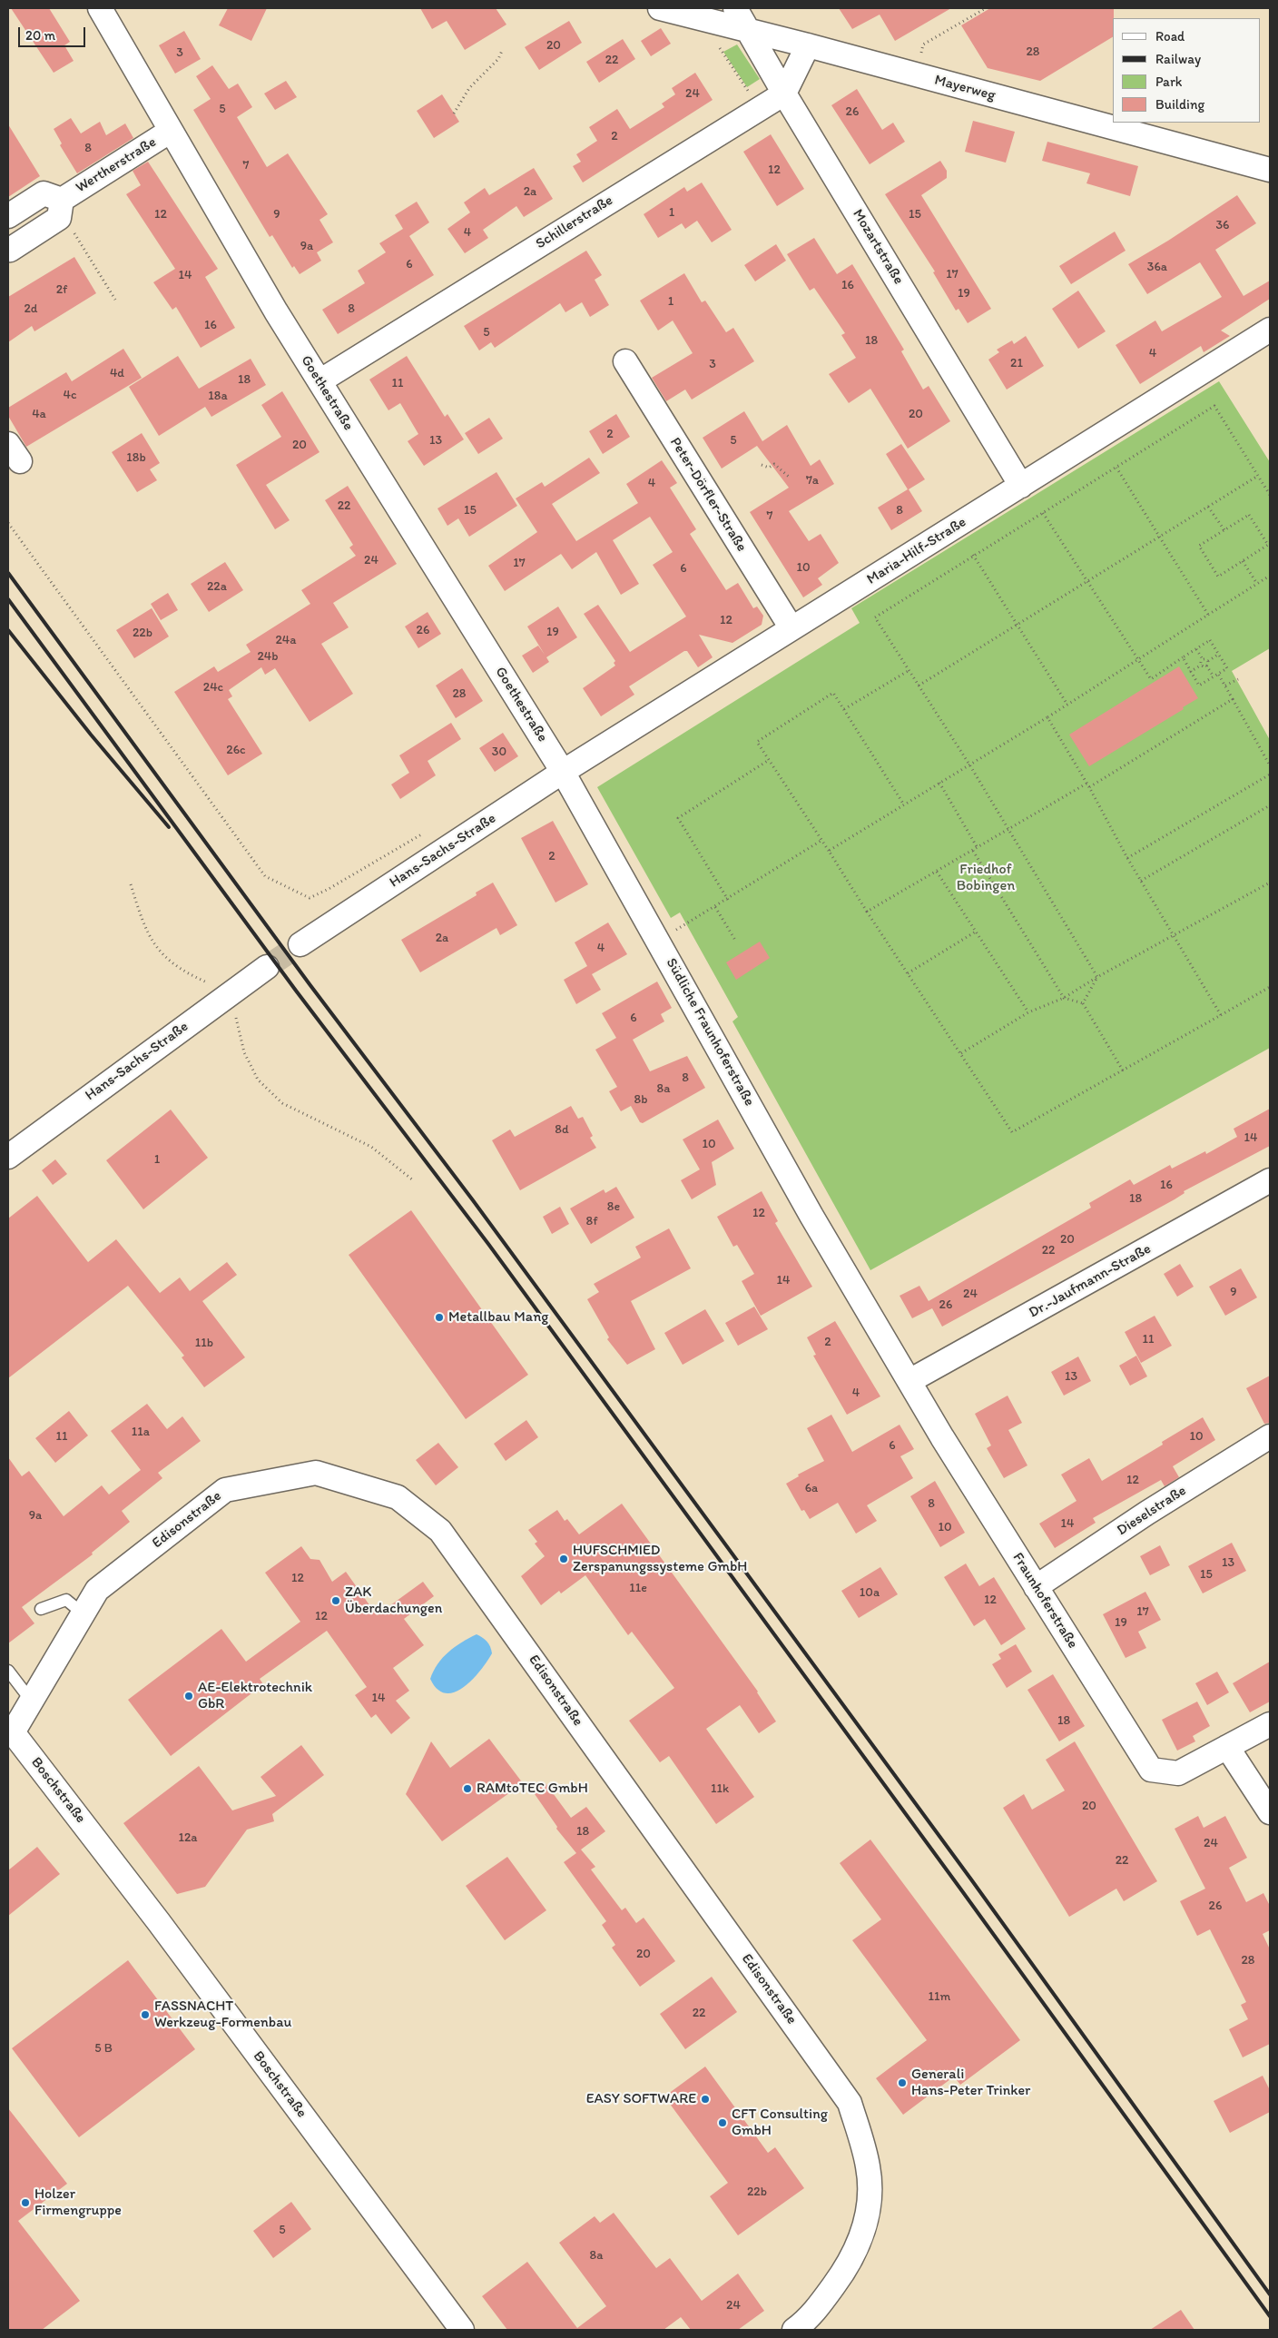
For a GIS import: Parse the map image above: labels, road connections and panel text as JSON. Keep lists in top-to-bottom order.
{
  "streets": {
    "street": [
      "Mayerweg",
      "Wertherstraße",
      "Schillerstraße",
      "Mozartstraße",
      "Goethestraße",
      "Peter-Dörfler-Straße",
      "Maria-Hilf-Straße",
      "Hans-Sachs-Straße",
      "Südliche Fraunhoferstraße",
      "Dr.-Jaufmann-Straße",
      "Dieselstraße",
      "Edisonstraße",
      "Fraunhoferstraße",
      "Boschstraße"
    ]
  },
  "crossings": [
    ["Mayerweg", "Schillerstraße"],
    ["Mayerweg", "Mozartstraße"],
    ["Wertherstraße", "Goethestraße"],
    ["Schillerstraße", "Mozartstraße"],
    ["Schillerstraße", "Goethestraße"],
    ["Mozartstraße", "Maria-Hilf-Straße"],
    ["Goethestraße", "Maria-Hilf-Straße"],
    ["Goethestraße", "Hans-Sachs-Straße"],
    ["Goethestraße", "Südliche Fraunhoferstraße"],
    ["Peter-Dörfler-Straße", "Maria-Hilf-Straße"],
    ["Maria-Hilf-Straße", "Hans-Sachs-Straße"],
    ["Maria-Hilf-Straße", "Südliche Fraunhoferstraße"],
    ["Hans-Sachs-Straße", "Südliche Fraunhoferstraße"],
    ["Südliche Fraunhoferstraße", "Fraunhoferstraße"],
    ["Dr.-Jaufmann-Straße", "Fraunhoferstraße"],
    ["Dieselstraße", "Fraunhoferstraße"],
    ["Edisonstraße", "Boschstraße"]
  ],
  "parks": ["Friedhof Bobingen"],
  "places": [
    "Metallbau Mang",
    "HUFSCHMIED Zerspanungssysteme GmbH",
    "ZAK Überdachungen",
    "AE-Elektrotechnik GbR",
    "RAMtoTEC GmbH",
    "FASSNACHT Werkzeug-Formenbau",
    "Generali Hans-Peter Trinker",
    "EASY SOFTWARE",
    "CFT Consulting GmbH",
    "Holzer Firmengruppe"
  ],
  "house_numbers": [
    "20",
    "28",
    "3",
    "22",
    "24",
    "5",
    "26",
    "2",
    "8",
    "7",
    "12",
    "2a",
    "1",
    "12",
    "9",
    "15",
    "36",
    "4",
    "9a",
    "6",
    "36a",
    "17",
    "14",
    "16",
    "2f",
    "19",
    "1",
    "2d",
    "8",
    "16",
    "5",
    "18",
    "4",
    "21",
    "3",
    "4d",
    "18",
    "11",
    "4c",
    "18a",
    "4a",
    "20",
    "2",
    "13",
    "5",
    "20",
    "18b",
    "7a",
    "4",
    "22",
    "15",
    "8",
    "7",
    "24",
    "17",
    "10",
    "6",
    "22a",
    "12",
    "26",
    "19",
    "22b",
    "24a",
    "24b",
    "24c",
    "28",
    "26c",
    "30",
    "2",
    "2a",
    "4",
    "6",
    "8",
    "8a",
    "8b",
    "8d",
    "14",
    "10",
    "1",
    "16",
    "18",
    "8e",
    "12",
    "8f",
    "20",
    "22",
    "14",
    "9",
    "24",
    "26",
    "11",
    "2",
    "11b",
    "13",
    "4",
    "11a",
    "11",
    "10",
    "6",
    "12",
    "6a",
    "8",
    "9a",
    "14",
    "10",
    "13",
    "15",
    "12",
    "11e",
    "10a",
    "12",
    "17",
    "12",
    "19",
    "14",
    "18",
    "11k",
    "20",
    "18",
    "12a",
    "24",
    "22",
    "26",
    "20",
    "28",
    "11m",
    "22",
    "5 B",
    "22b",
    "5",
    "8a",
    "24"
  ],
  "legend": [
    "Road",
    "Railway",
    "Park",
    "Building"
  ],
  "scale_bar": "20 m"
}
